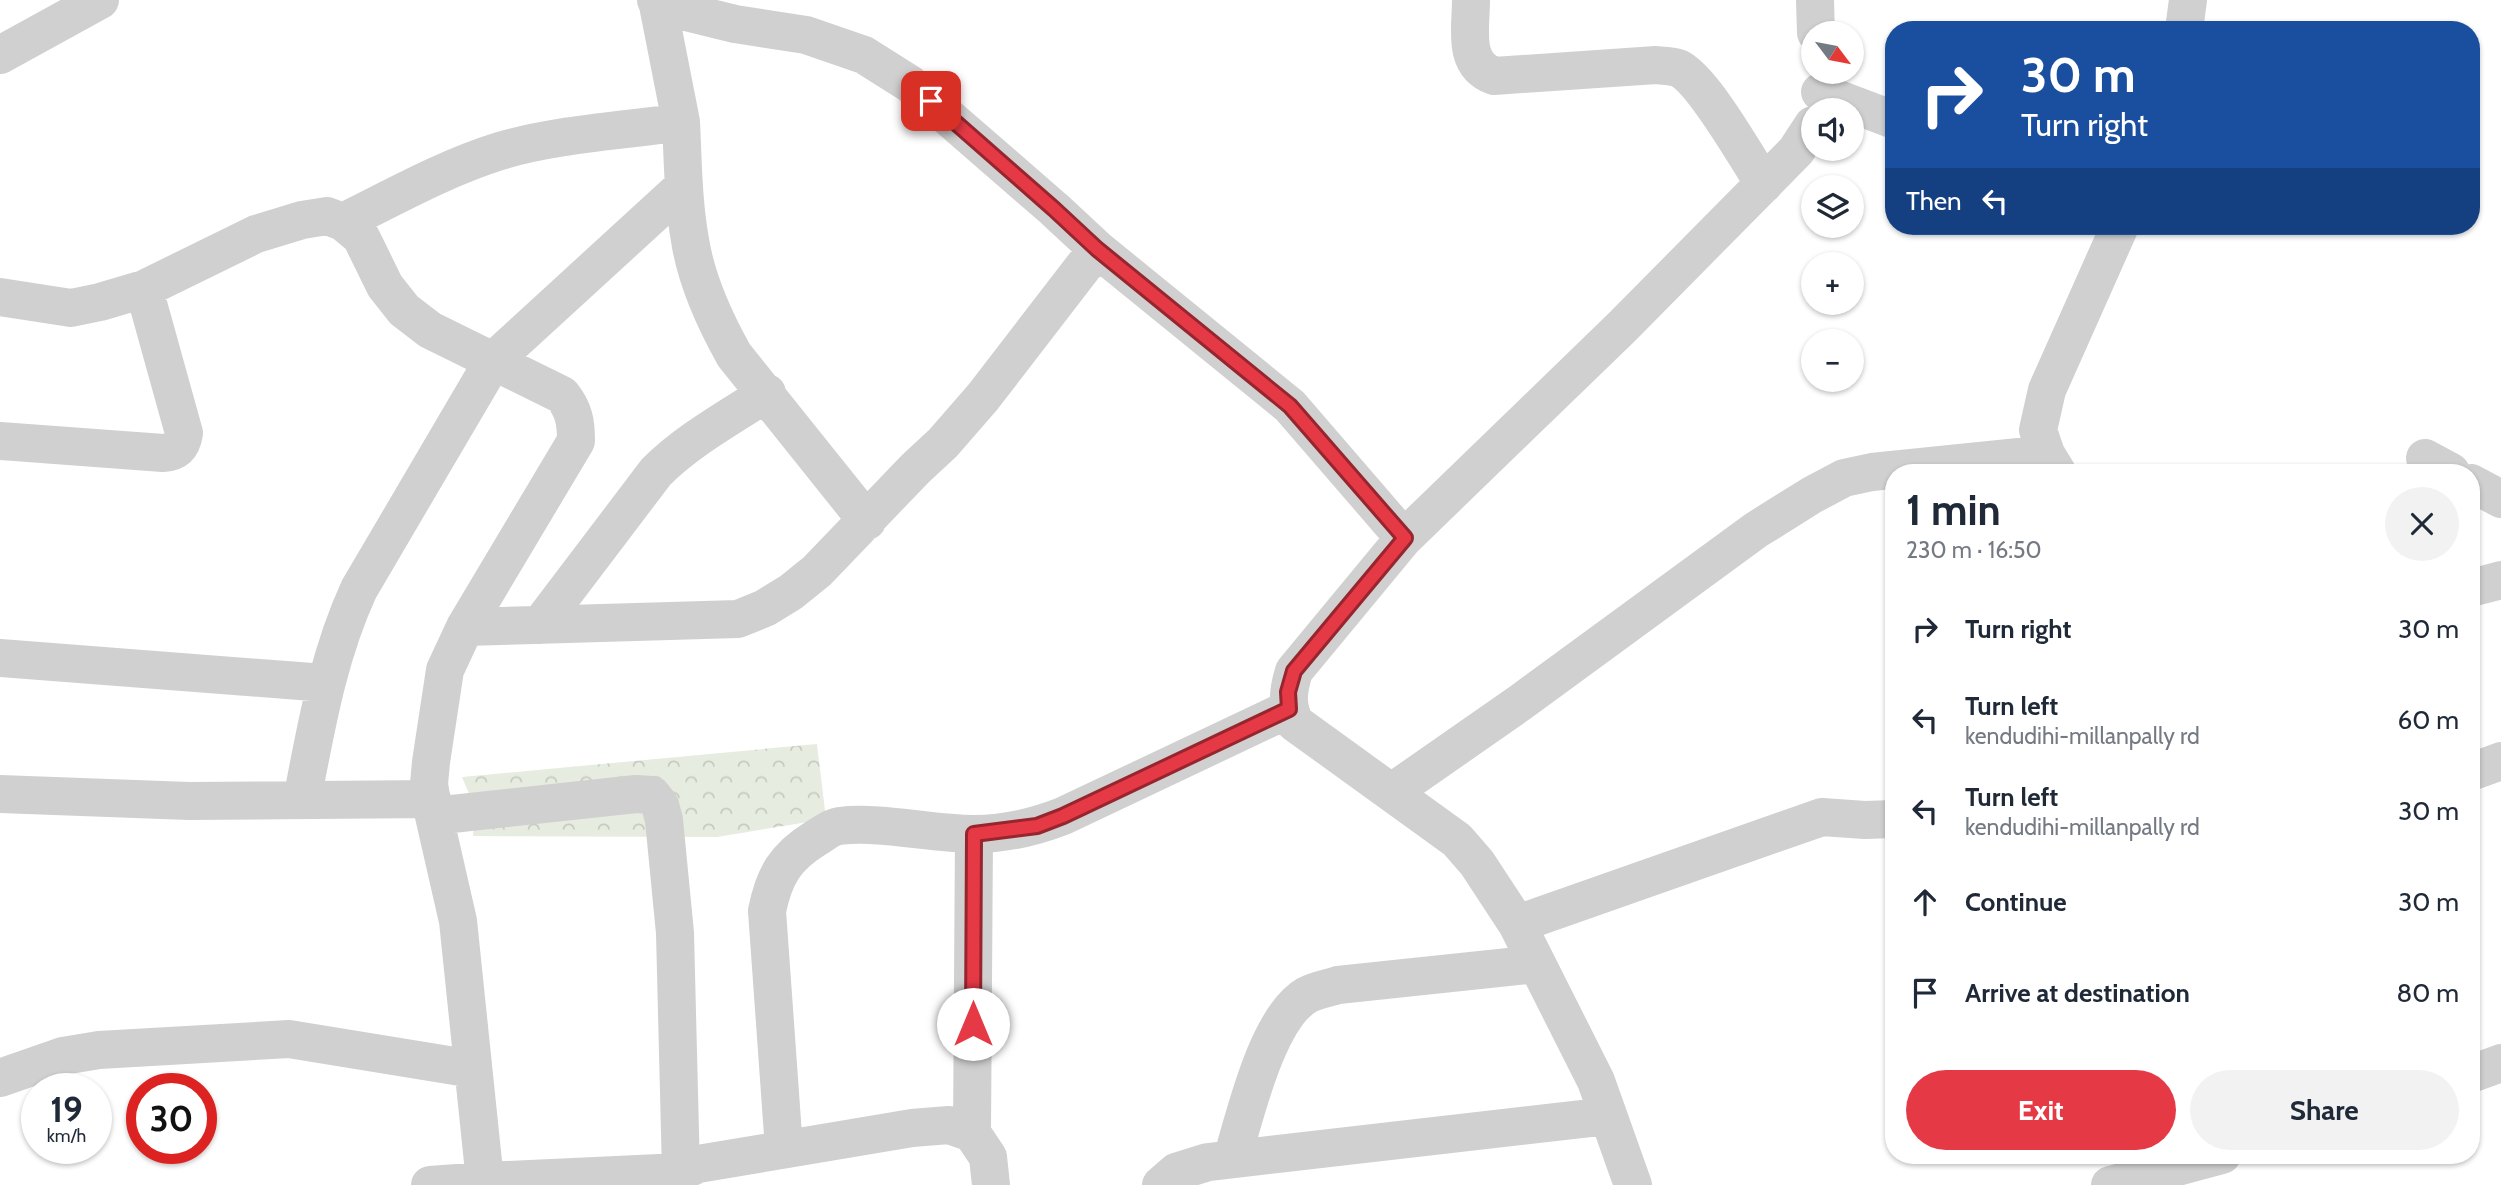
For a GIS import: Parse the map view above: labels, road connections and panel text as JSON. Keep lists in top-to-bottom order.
{
  "north": "bottom right",
  "page": {
    "map_buttons": ["+", "−"],
    "turn": ["30 m", "Turn right"],
    "then": "Then",
    "heading": ["1 min", "230 m · 16:50"],
    "list": [
      {
        "name": "Turn right",
        "value": "30 m"
      },
      {
        "name": "Turn left",
        "note": "kendudihi-millanpally rd",
        "value": "60 m"
      },
      {
        "name": "Turn left",
        "note": "kendudihi-millanpally rd",
        "value": "30 m"
      },
      {
        "name": "Continue",
        "value": "30 m"
      },
      {
        "name": "Arrive at destination",
        "value": "80 m"
      }
    ],
    "buttons": ["Exit", "Share"],
    "speed": "19 km/h",
    "limit": "30"
  }
}
